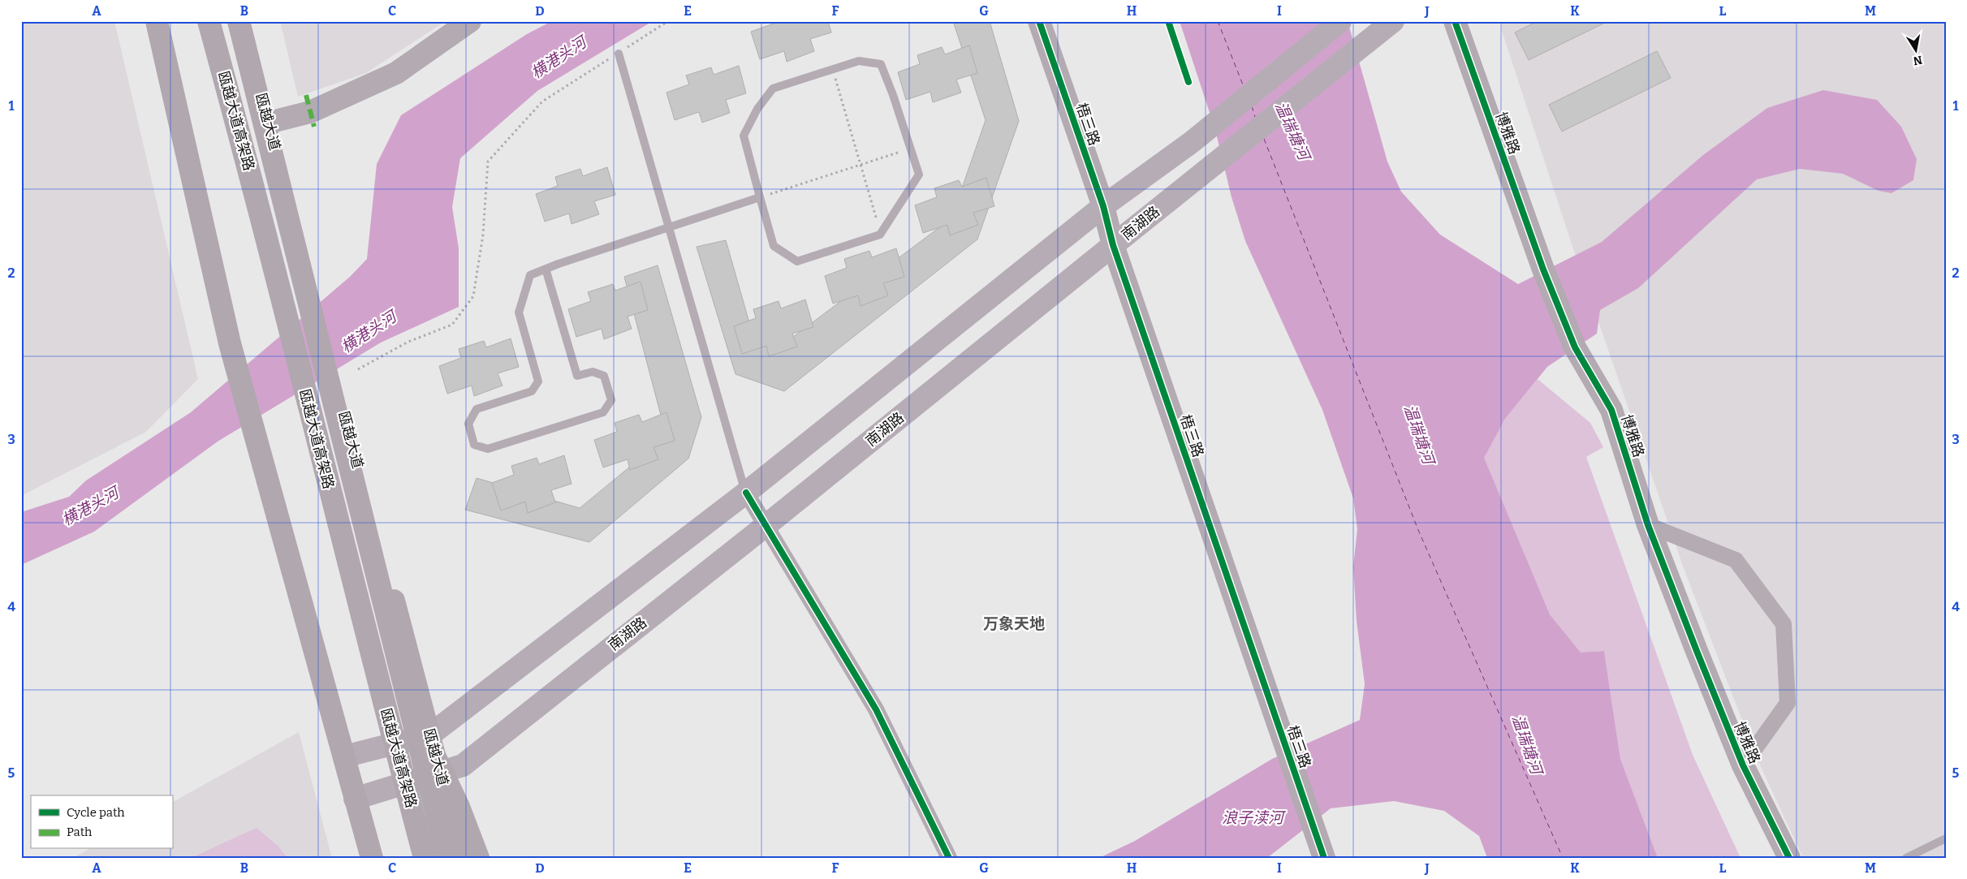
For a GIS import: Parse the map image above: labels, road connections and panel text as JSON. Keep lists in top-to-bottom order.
{
  "streets": {
    "highway": ["瓯越大道高架路", "瓯越大道"],
    "main road": ["南湖路"],
    "street": ["梧三路", "博雅路"]
  },
  "crossings": [
    ["瓯越大道高架路", "瓯越大道"],
    ["瓯越大道", "南湖路"],
    ["梧三路", "南湖路"]
  ],
  "districts": ["万象天地"],
  "water": ["横港头河", "温瑞塘河", "浪子渎河"],
  "legend": ["Cycle path", "Path"],
  "north": "bottom",
  "grid": {
    "columns": [
      "A",
      "B",
      "C",
      "D",
      "E",
      "F",
      "G",
      "H",
      "I",
      "J",
      "K",
      "L",
      "M"
    ],
    "rows": [
      "1",
      "2",
      "3",
      "4",
      "5"
    ]
  }
}
